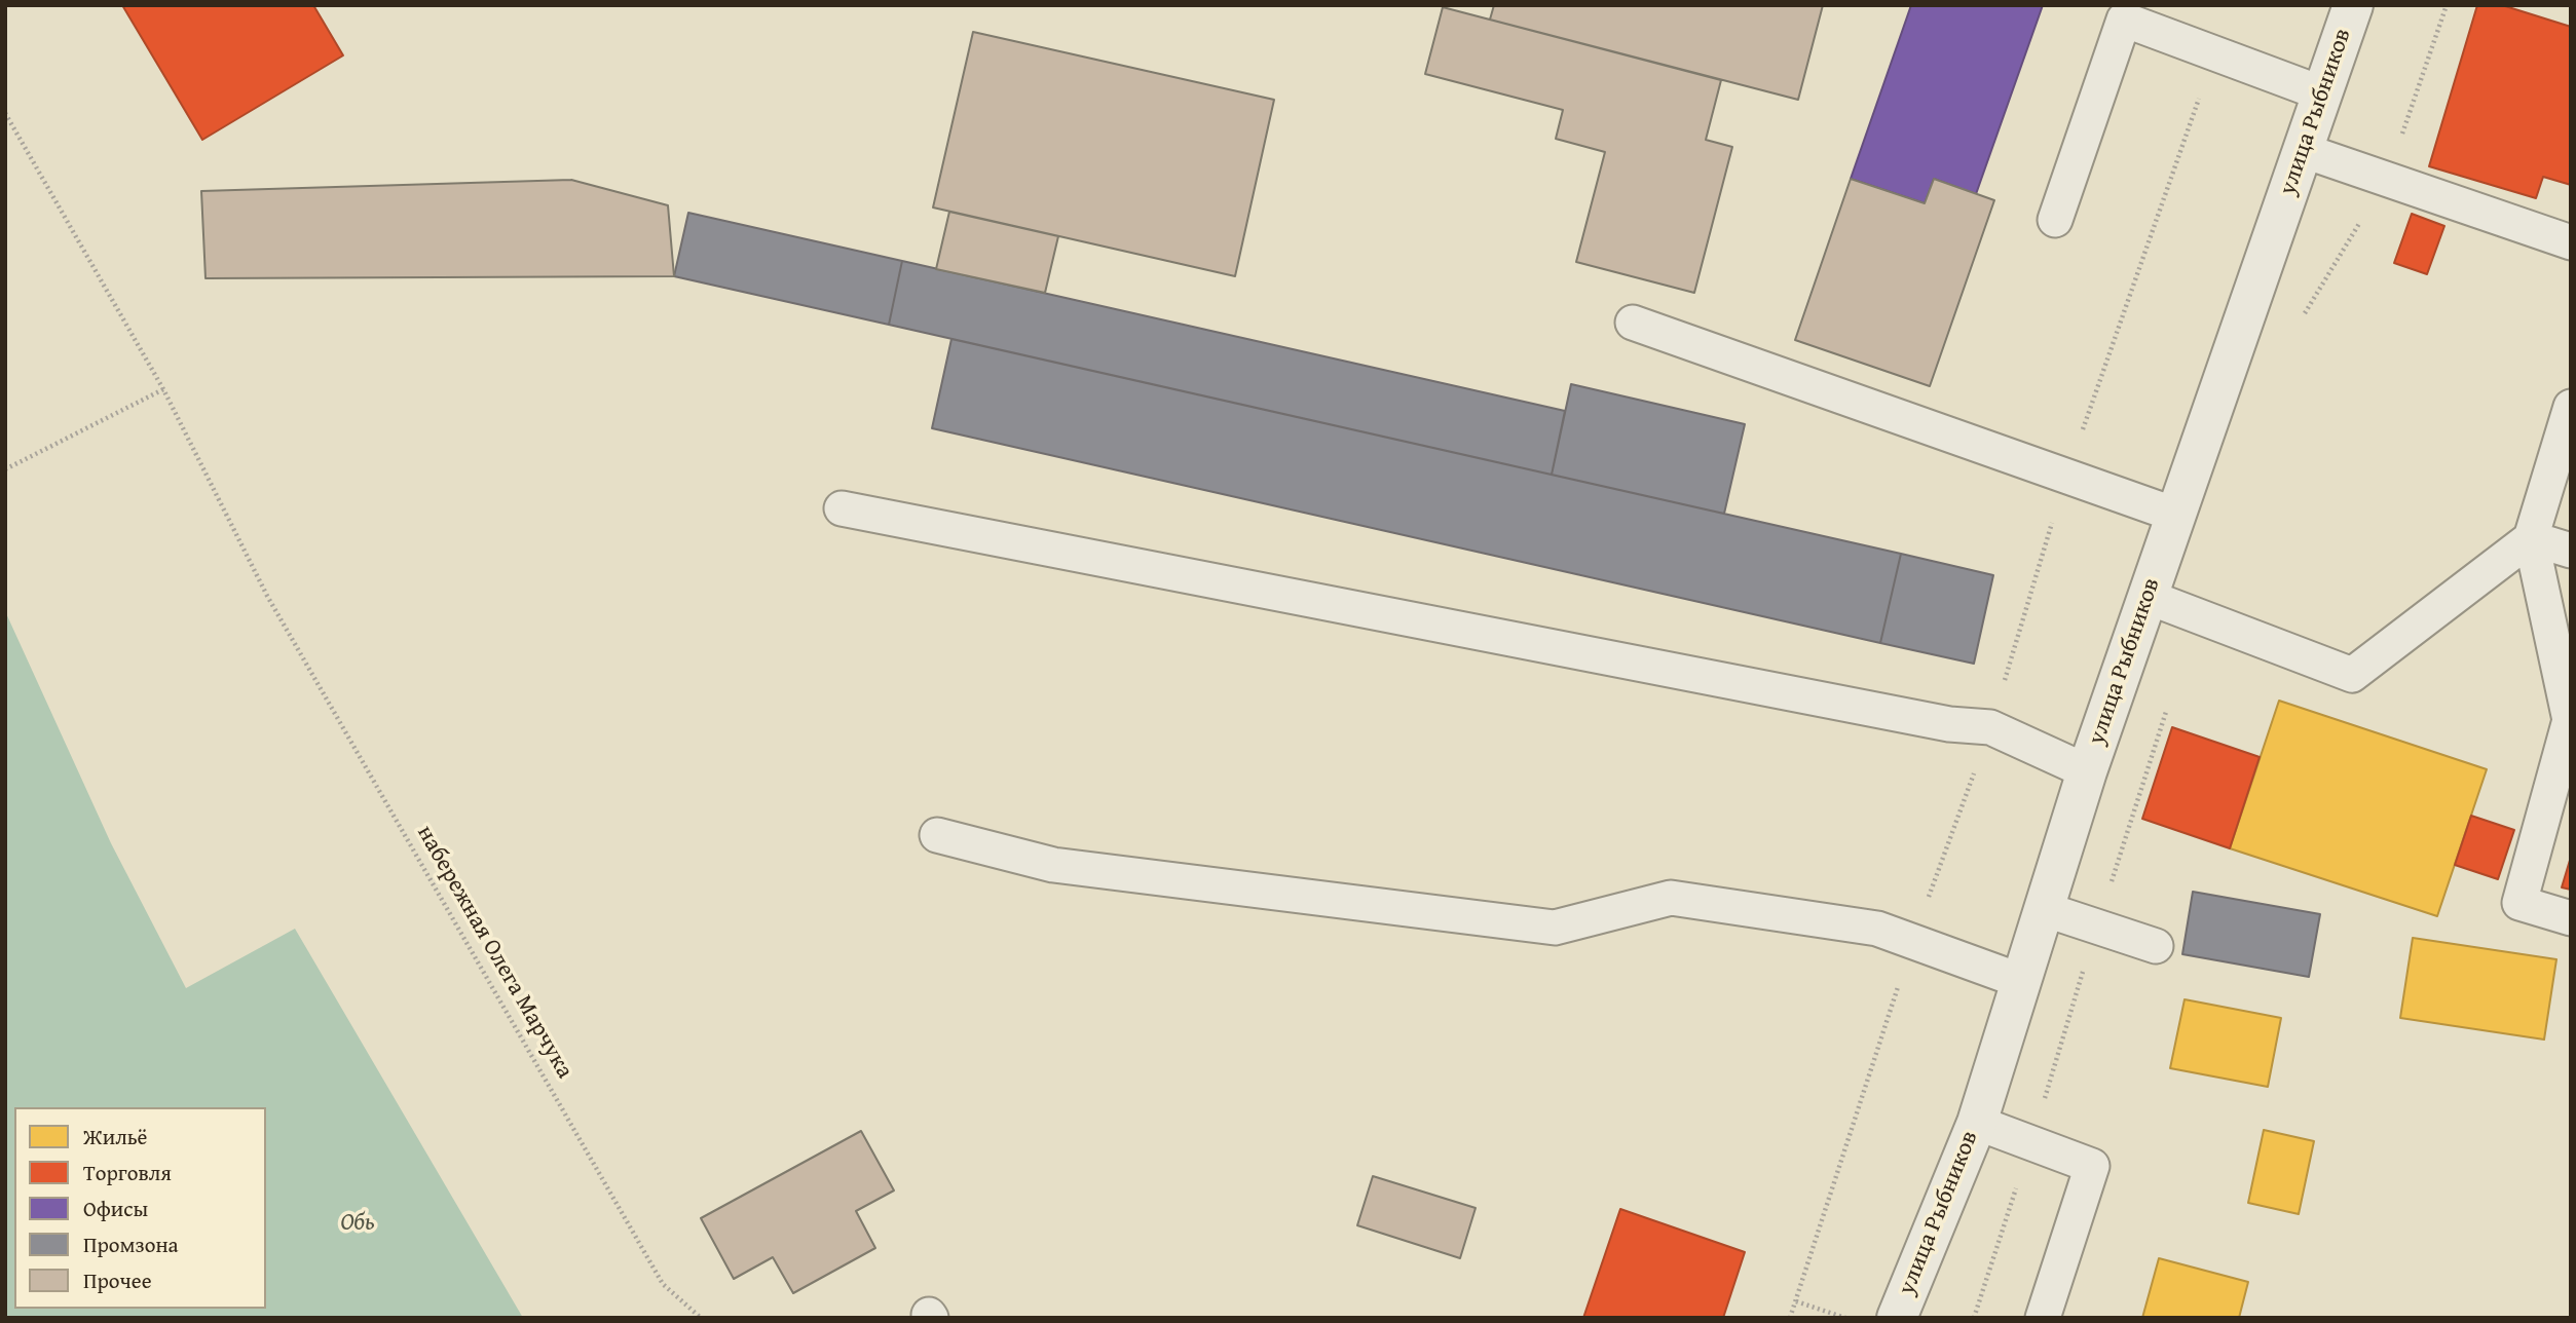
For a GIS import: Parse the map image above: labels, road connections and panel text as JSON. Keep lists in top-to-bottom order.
{
  "streets": {
    "street": ["улица Рыбников"],
    "path": ["набережная Олега Марчука"]
  },
  "water": ["Обь"],
  "legend": [
    "Жильё",
    "Торговля",
    "Офисы",
    "Промзона",
    "Прочее"
  ]
}
